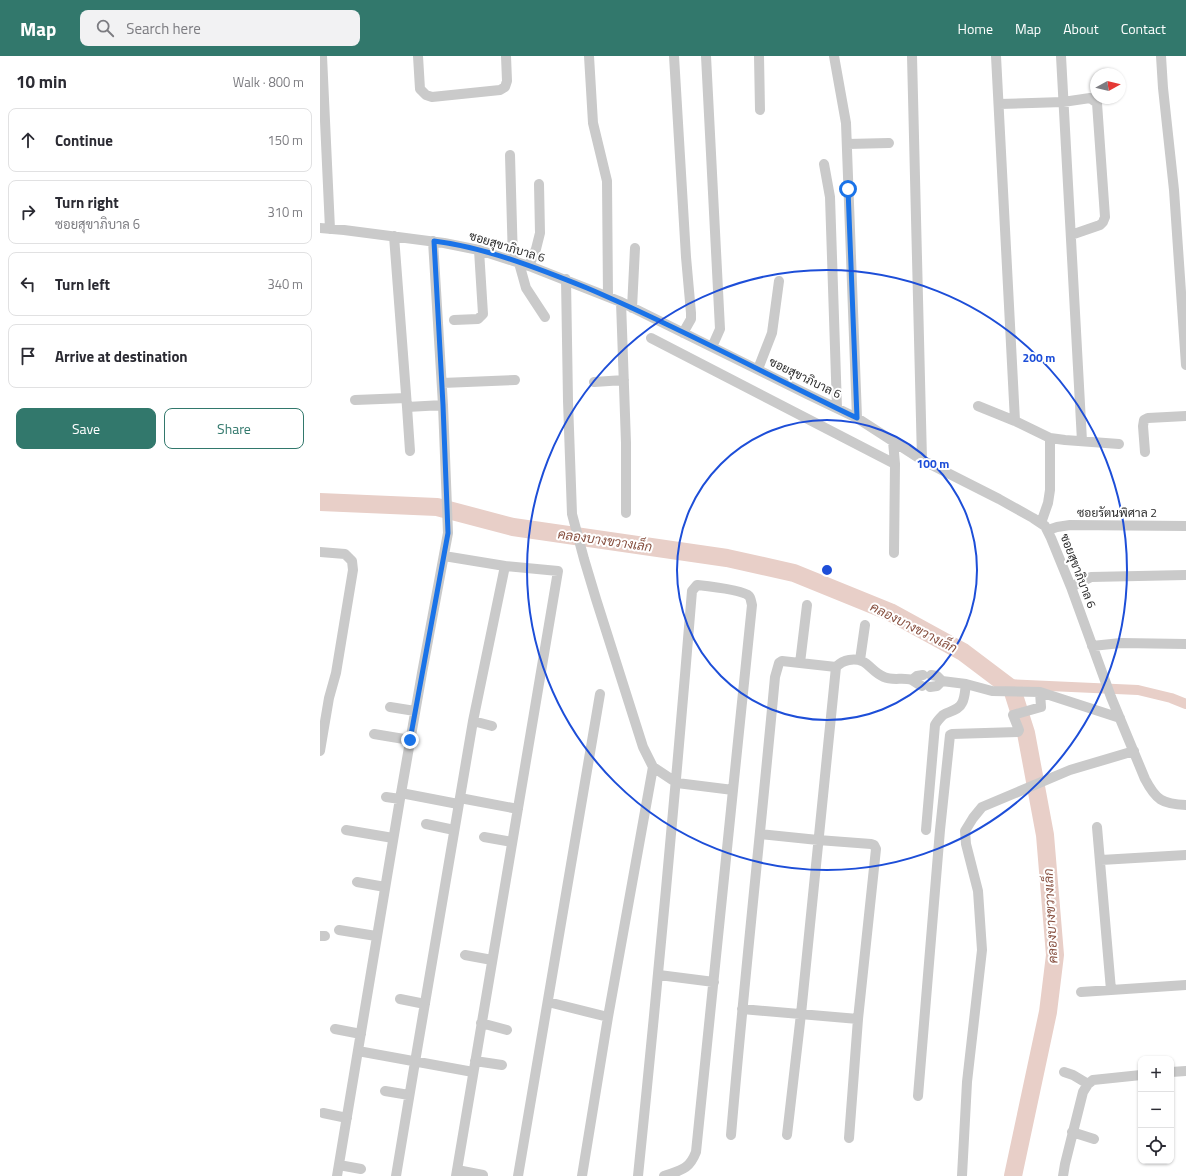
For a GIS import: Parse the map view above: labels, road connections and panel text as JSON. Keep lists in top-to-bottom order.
{
  "streets": {
    "street": ["ซอยสุขาภิบาล 6", "ซอยรัตนพิศาล 2"]
  },
  "crossings": [
    ["ซอยสุขาภิบาล 6", "ซอยรัตนพิศาล 2"]
  ],
  "water": ["คลองบางขวางเล็ก"],
  "north": "right",
  "page": {
    "header": "Map",
    "search": "Search here",
    "nav": [
      "Home",
      "Map",
      "About",
      "Contact"
    ],
    "heading": ["10 min", "Walk · 800 m"],
    "list": [
      ["Continue", "150 m"],
      ["Turn right", "ซอยสุขาภิบาล 6", "310 m"],
      ["Turn left", "340 m"],
      "Arrive at destination"
    ],
    "buttons": ["Save", "Share"],
    "map_buttons": ["+", "−"]
  },
  "rings": ["200 m", "100 m"]
}
